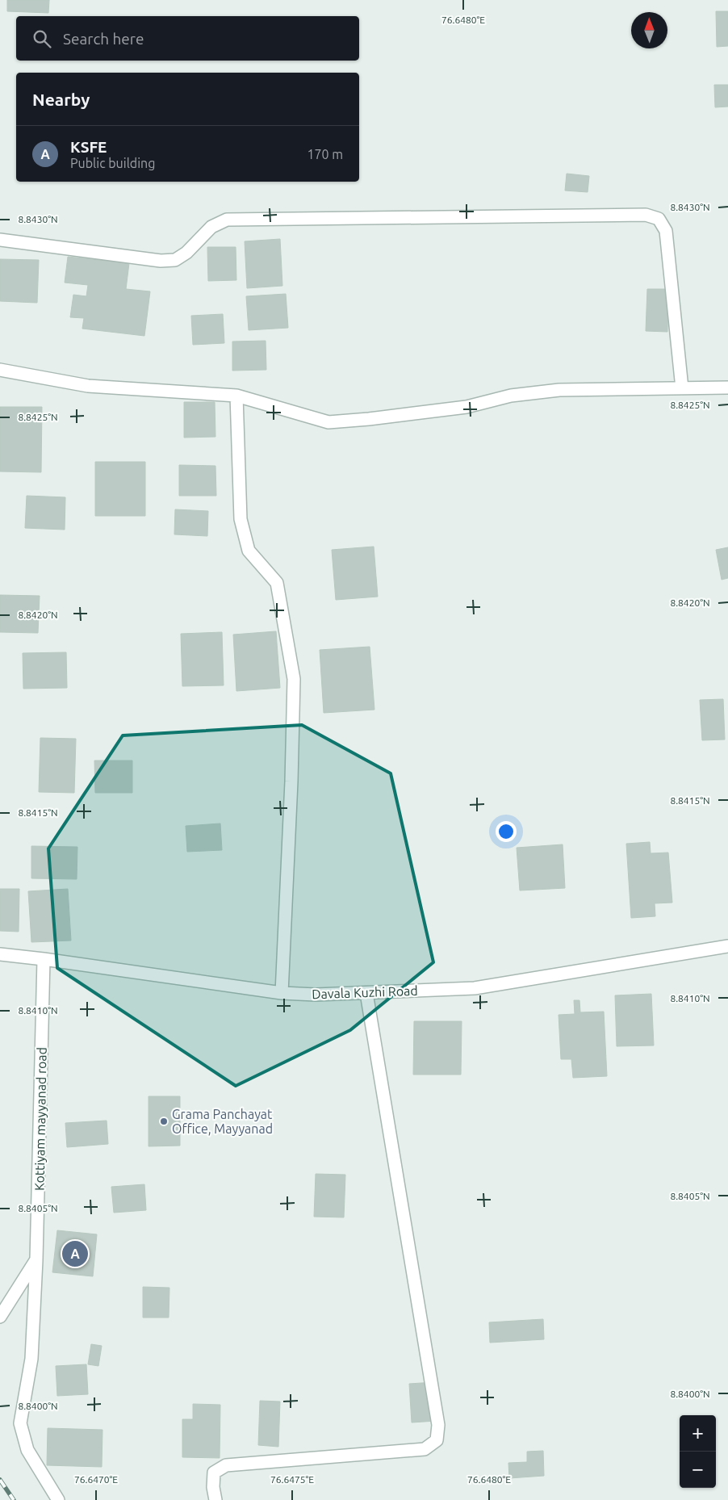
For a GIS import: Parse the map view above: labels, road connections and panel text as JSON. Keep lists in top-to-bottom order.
{
  "streets": {
    "street": ["Davala Kuzhi Road", "Kottiyam mayyanad road"]
  },
  "crossings": [
    ["Davala Kuzhi Road", "Kottiyam mayyanad road"]
  ],
  "places": ["Grama Panchayat Office, Mayyanad"],
  "north": "top",
  "page": {
    "search": "Search here",
    "heading": "Nearby",
    "list": [
      {
        "mark": "A",
        "name": "KSFE",
        "note": "Public building",
        "value": "170 m"
      }
    ],
    "pins": "A",
    "map_buttons": ["+", "−"]
  },
  "coordinates": [
    "76.6480°E",
    "8.8430°N",
    "8.8425°N",
    "8.8420°N",
    "8.8415°N",
    "8.8410°N",
    "8.8405°N",
    "8.8400°N",
    "76.6470°E",
    "76.6475°E"
  ]
}
